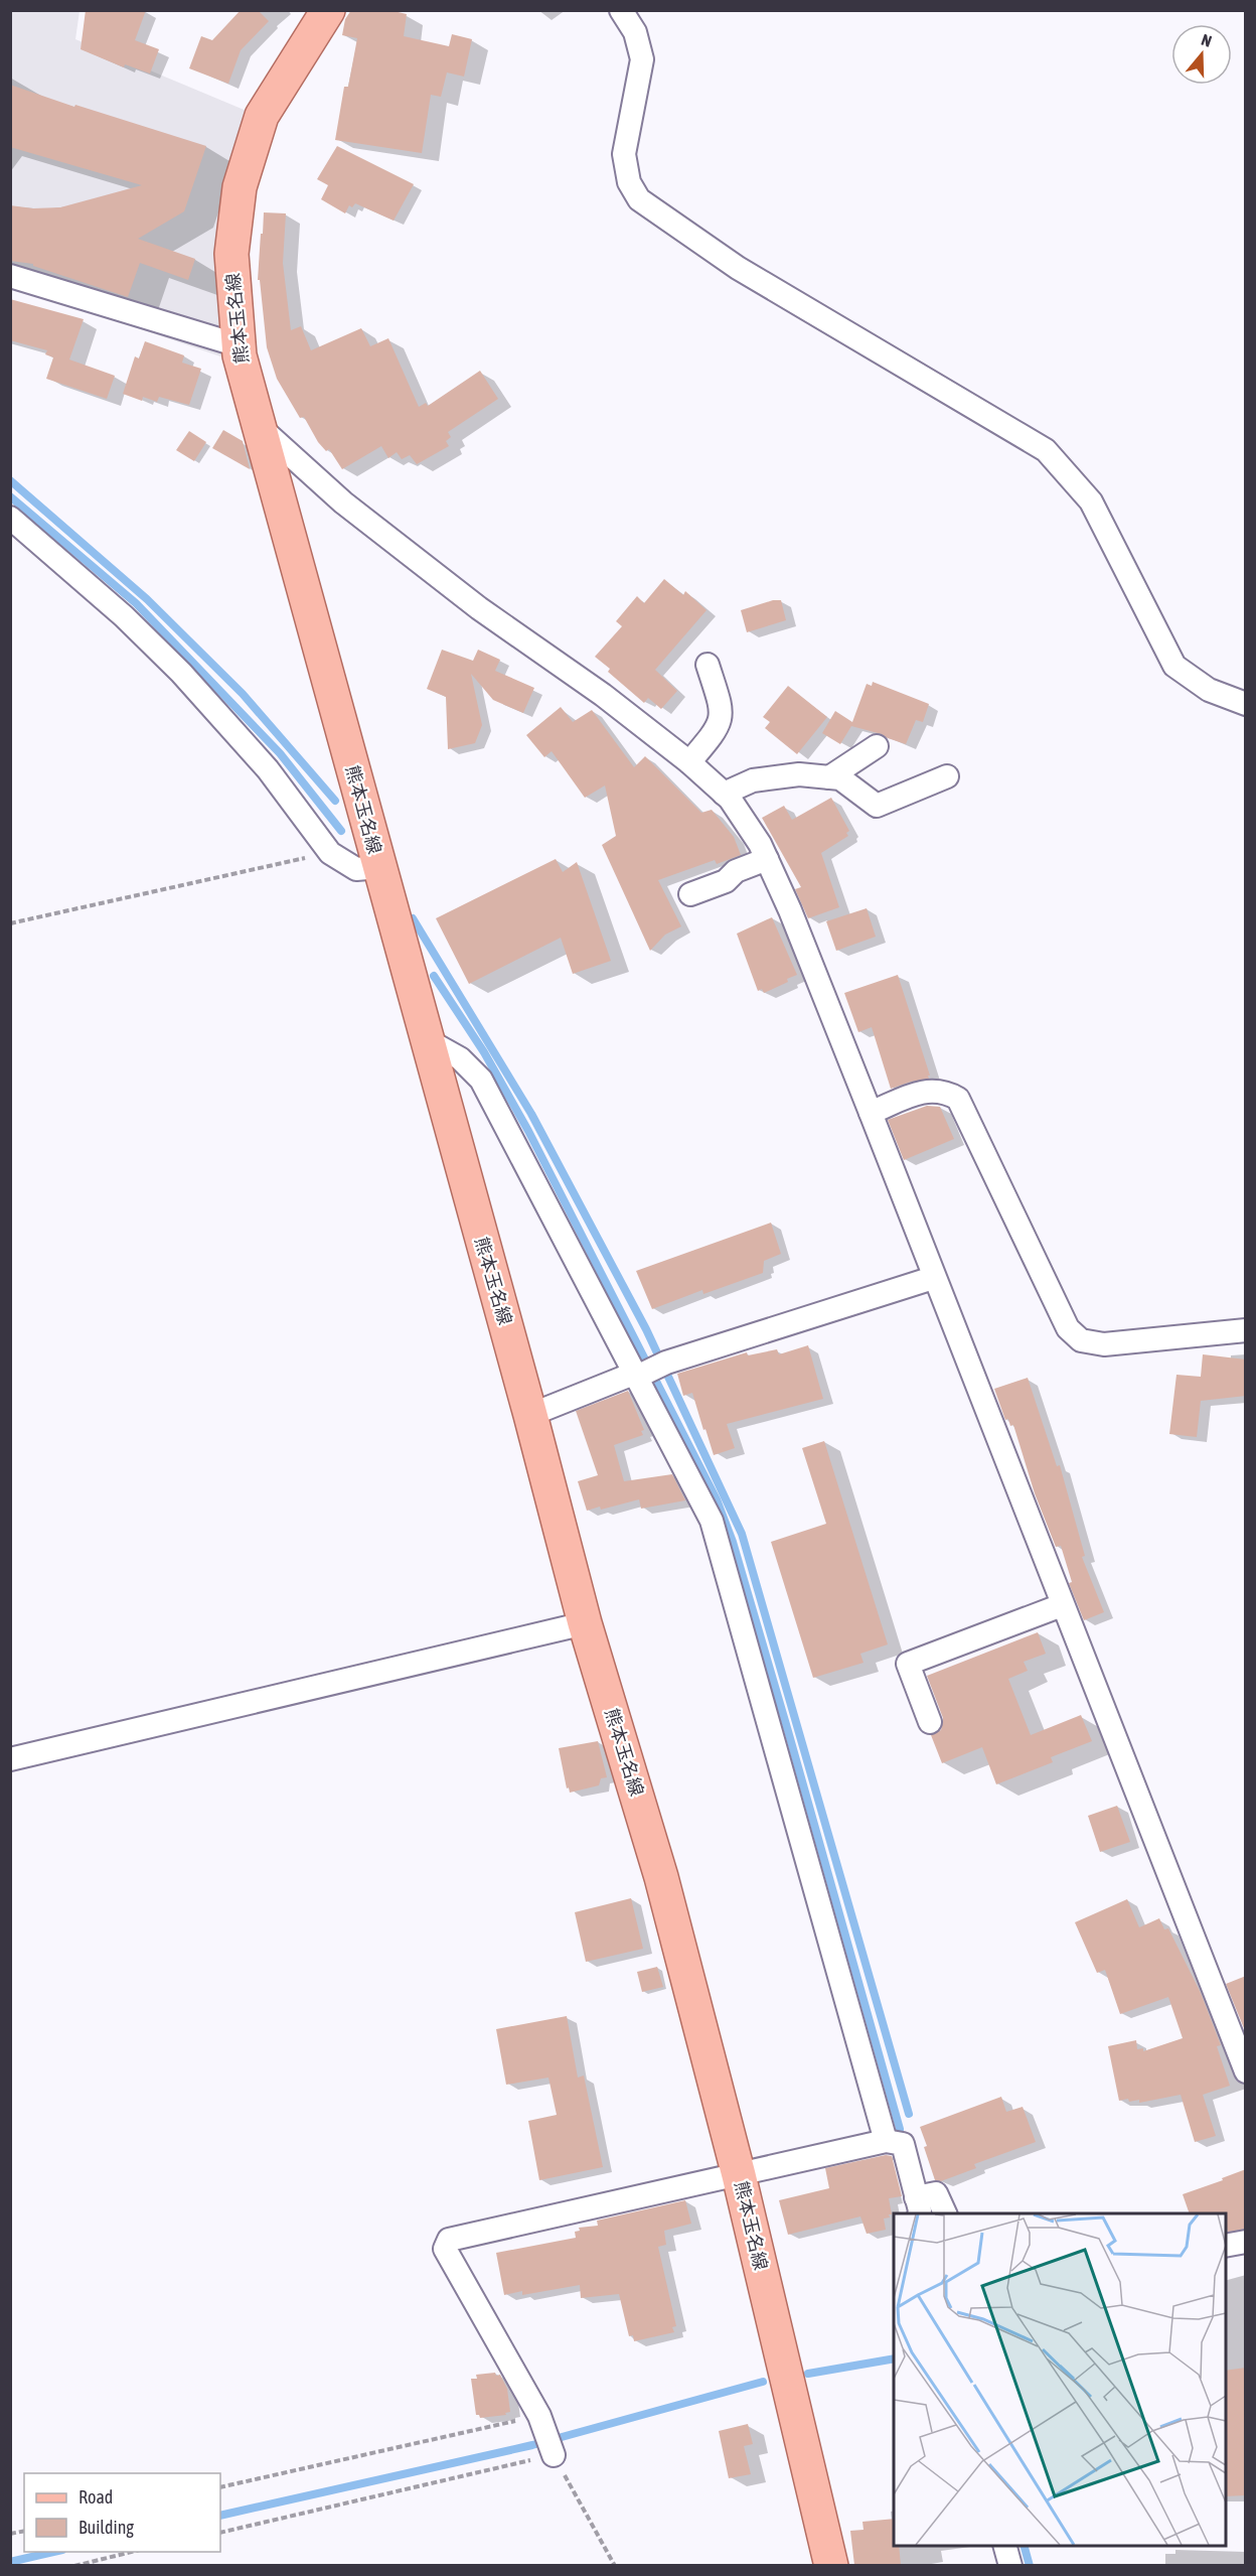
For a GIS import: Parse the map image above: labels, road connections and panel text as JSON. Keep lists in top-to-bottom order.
{
  "streets": {
    "main road": ["熊本玉名線"]
  },
  "legend": ["Road", "Building"],
  "north": "top"
}
